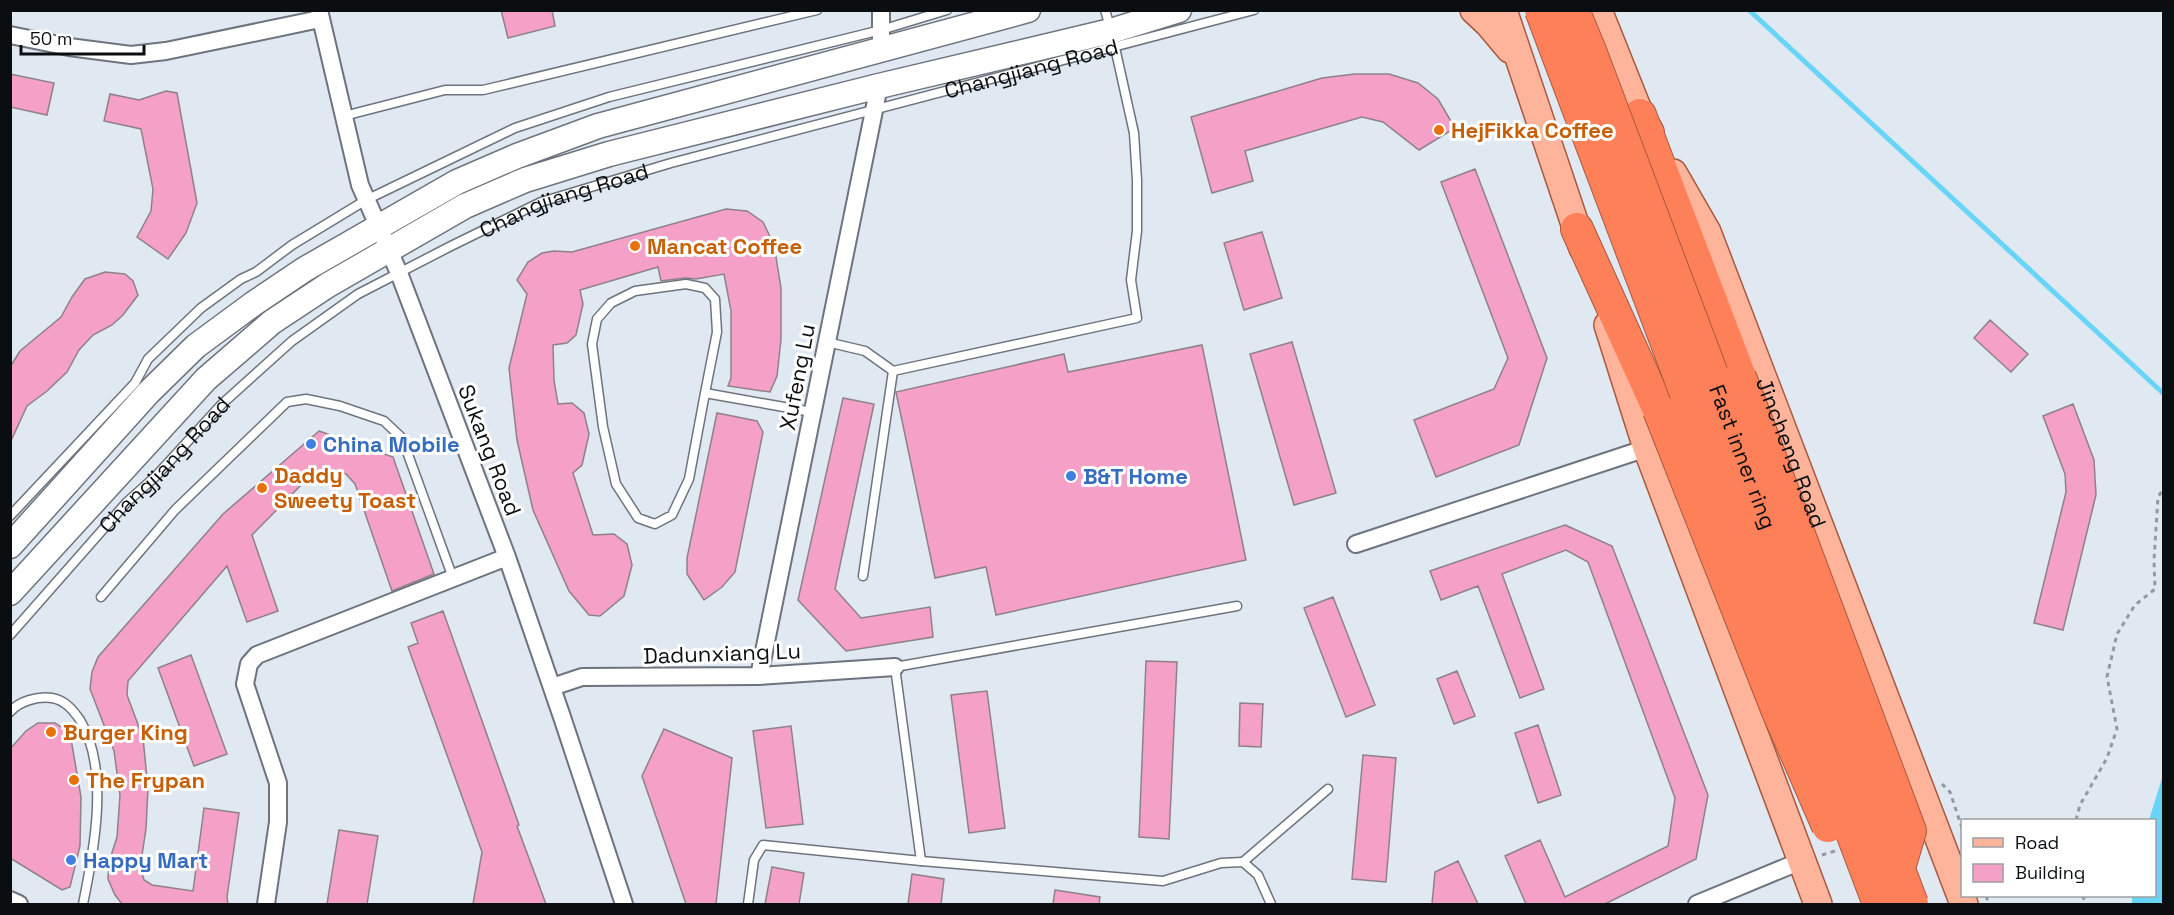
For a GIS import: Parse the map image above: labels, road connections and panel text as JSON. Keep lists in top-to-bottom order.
{
  "streets": {
    "highway": ["Fast inner ring"],
    "main road": ["Changjiang Road", "Jincheng Road"],
    "street": ["Xufeng Lu", "Sukang Road", "Dadunxiang Lu"]
  },
  "crossings": [
    ["Changjiang Road", "Xufeng Lu"],
    ["Changjiang Road", "Sukang Road"],
    ["Xufeng Lu", "Dadunxiang Lu"],
    ["Sukang Road", "Dadunxiang Lu"]
  ],
  "places": [
    "HejFikka Coffee",
    "Mancat Coffee",
    "China Mobile",
    "B&T Home",
    "Daddy Sweety Toast",
    "Burger King",
    "The Frypan",
    "Happy Mart"
  ],
  "legend": ["Road", "Building"],
  "scale_bar": "50 m"
}
